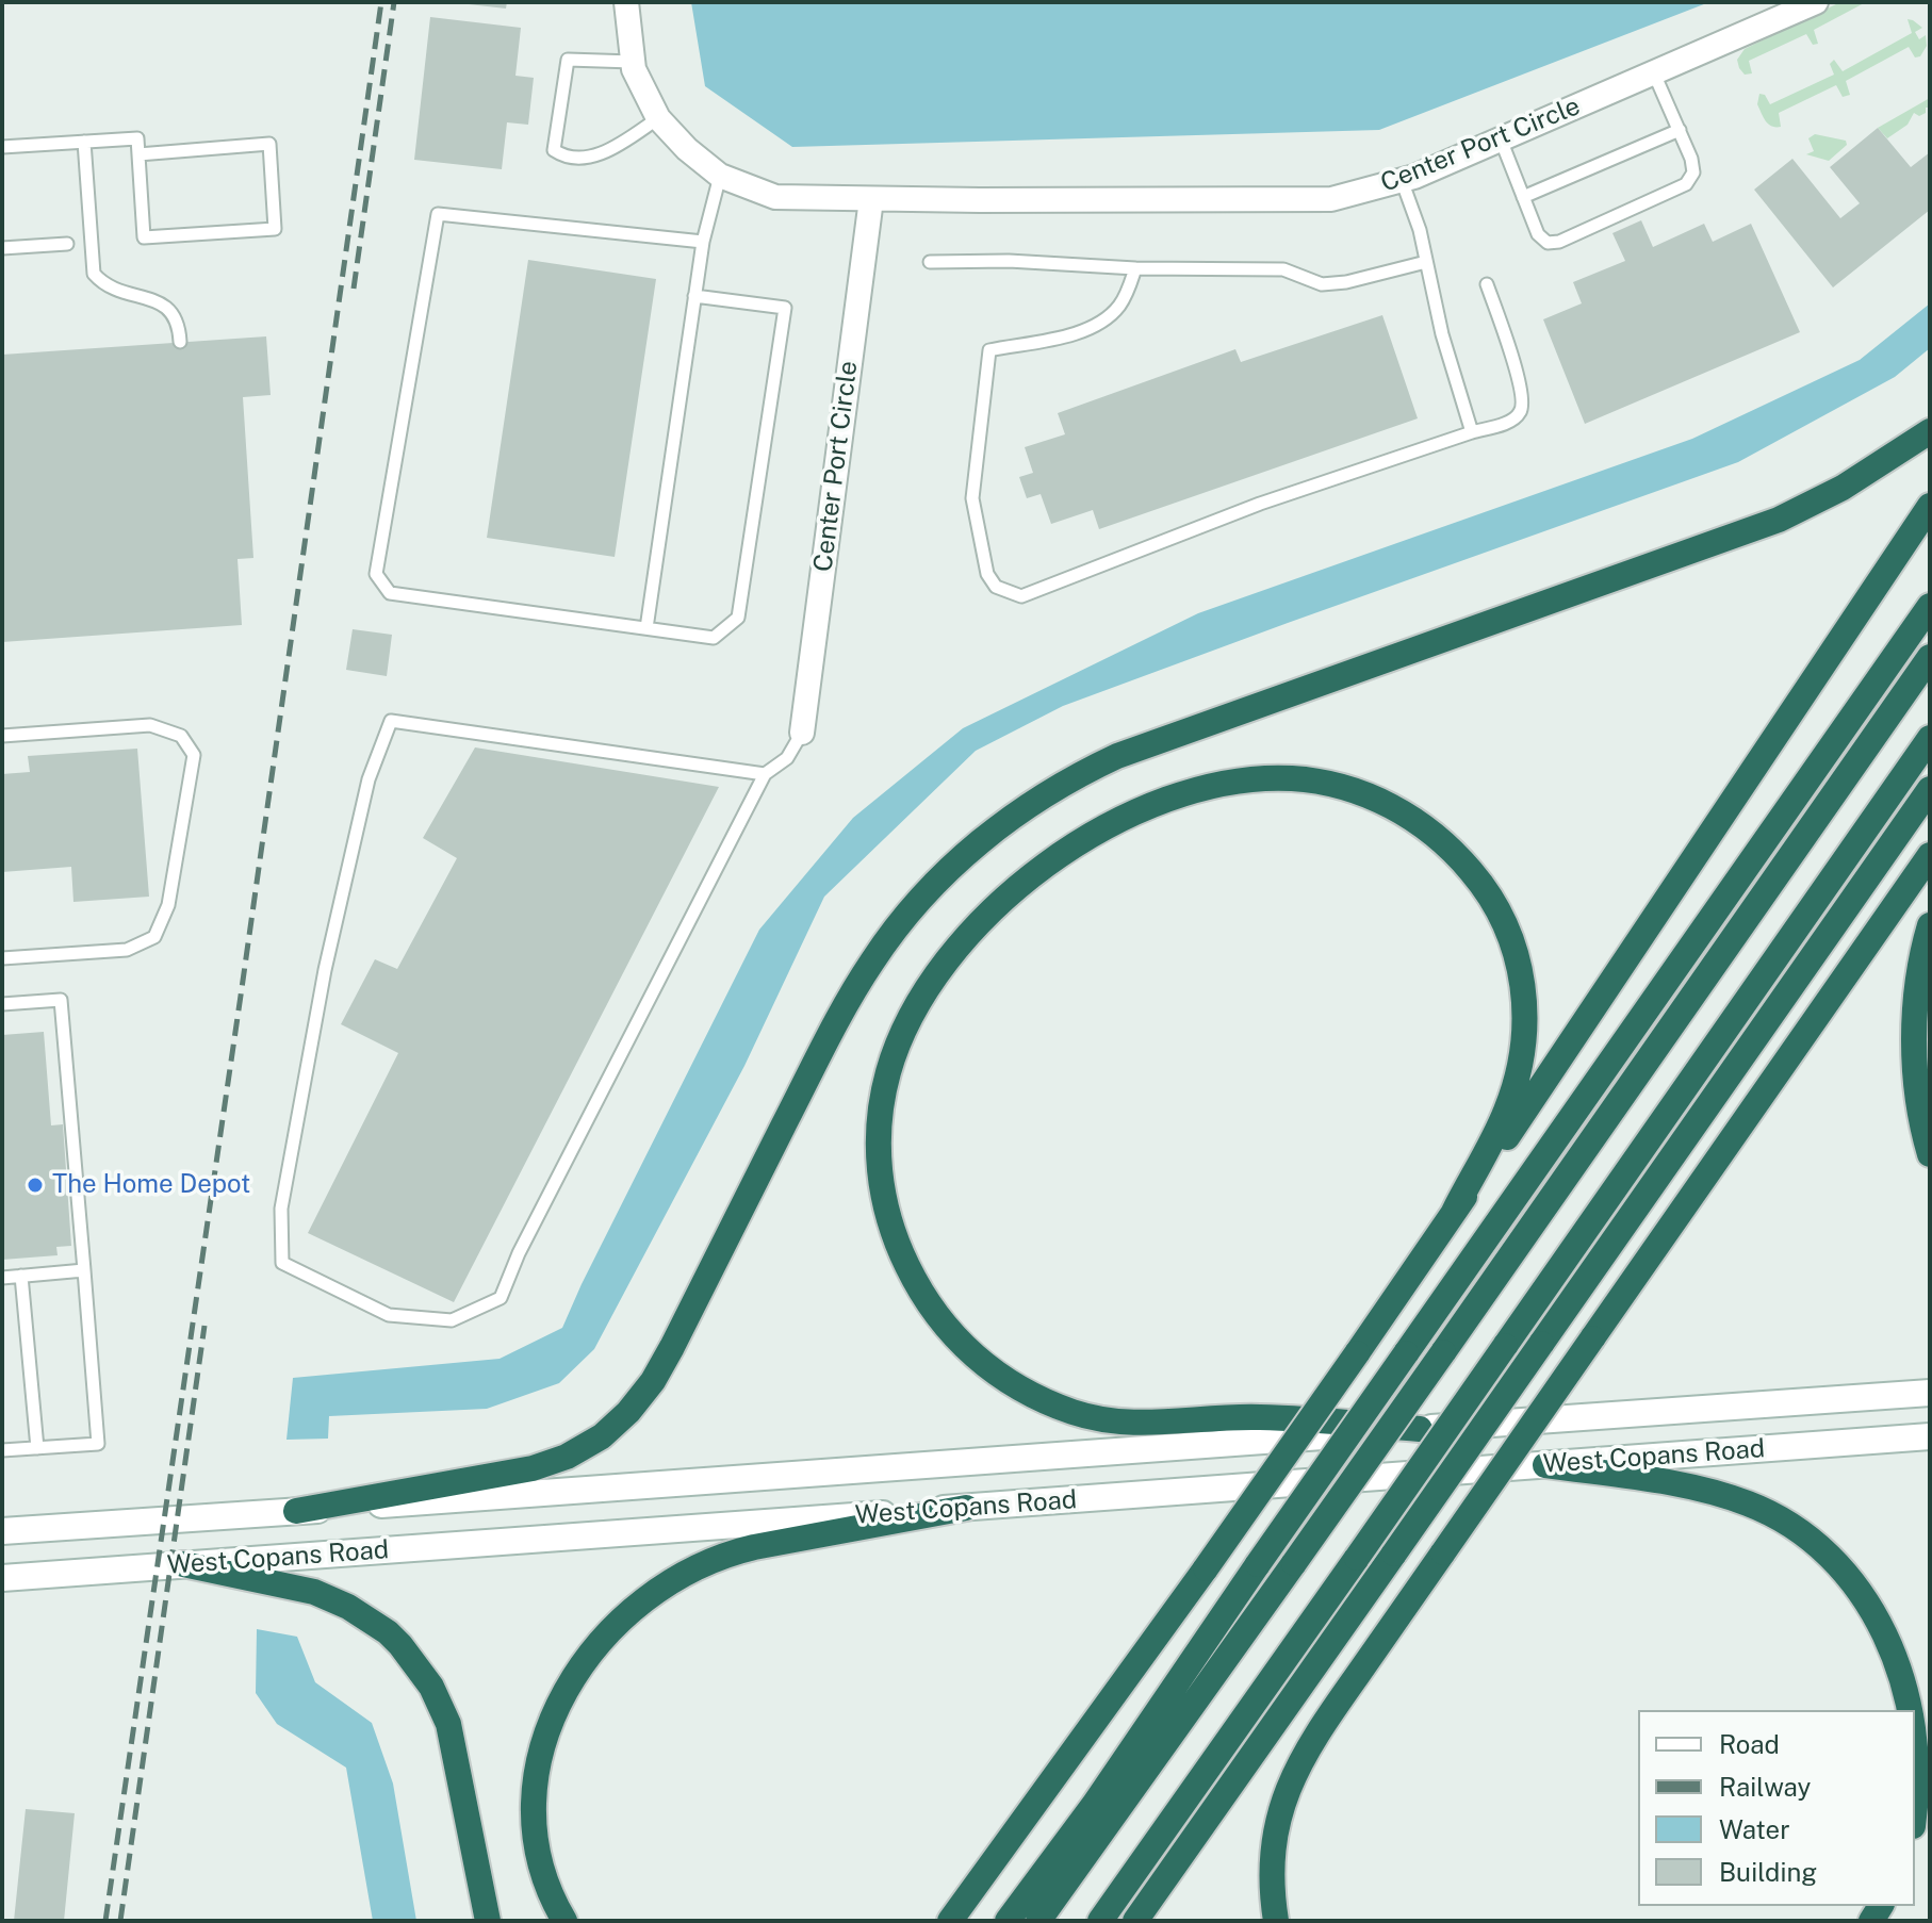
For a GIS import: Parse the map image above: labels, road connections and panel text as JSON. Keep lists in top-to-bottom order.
{
  "streets": {
    "main road": ["West Copans Road"],
    "street": ["Center Port Circle"]
  },
  "places": ["The Home Depot"],
  "legend": [
    "Road",
    "Railway",
    "Water",
    "Building"
  ]
}
